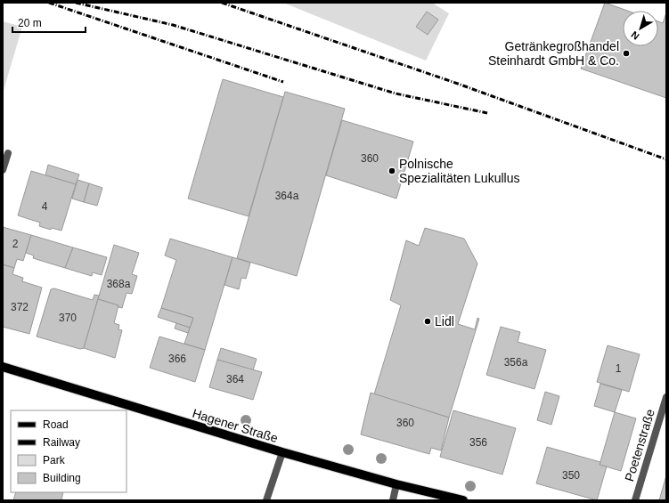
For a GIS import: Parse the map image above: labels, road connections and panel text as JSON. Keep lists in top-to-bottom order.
{
  "streets": {
    "main road": ["Hagener Straße"],
    "street": ["Poetenstraße"]
  },
  "places": ["Getränkegroßhandel Steinhardt GmbH & Co.", "Polnische Spezialitäten Lukullus", "Lidl"],
  "house_numbers": [
    "360",
    "364a",
    "4",
    "2",
    "368a",
    "372",
    "370",
    "366",
    "356a",
    "1",
    "364",
    "360",
    "356",
    "350"
  ],
  "legend": [
    "Road",
    "Railway",
    "Park",
    "Building"
  ],
  "scale_bar": "20 m",
  "north": "bottom left"
}
